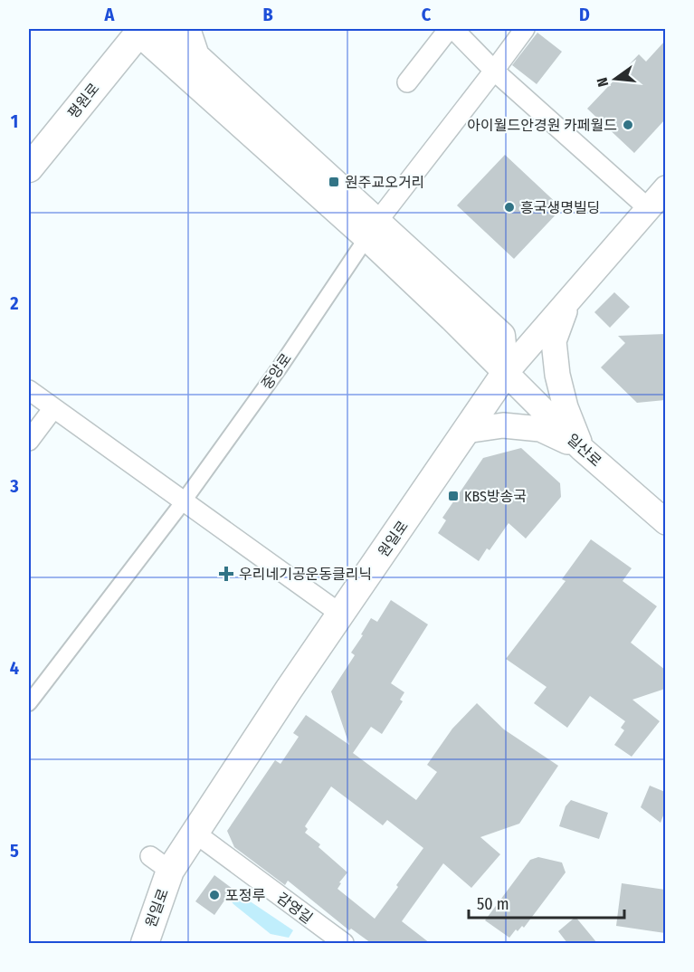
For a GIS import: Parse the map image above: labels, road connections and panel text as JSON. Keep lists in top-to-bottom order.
{
  "streets": {
    "main road": ["평원로", "원일로"],
    "street": ["중앙로", "일산로", "감영길"]
  },
  "crossings": [
    ["일산로", "원일로"],
    ["원일로", "감영길"]
  ],
  "places": {
    "other": ["아이월드안경원 카페월드", "흥국생명빌딩", "포정루"],
    "transit": ["원주교오거리", "KBS방송국"],
    "health": ["우리네기공운동클리닉"]
  },
  "scale_bar": "50 m",
  "north": "left",
  "grid": {
    "columns": [
      "A",
      "B",
      "C",
      "D"
    ],
    "rows": [
      "1",
      "2",
      "3",
      "4",
      "5"
    ]
  }
}
